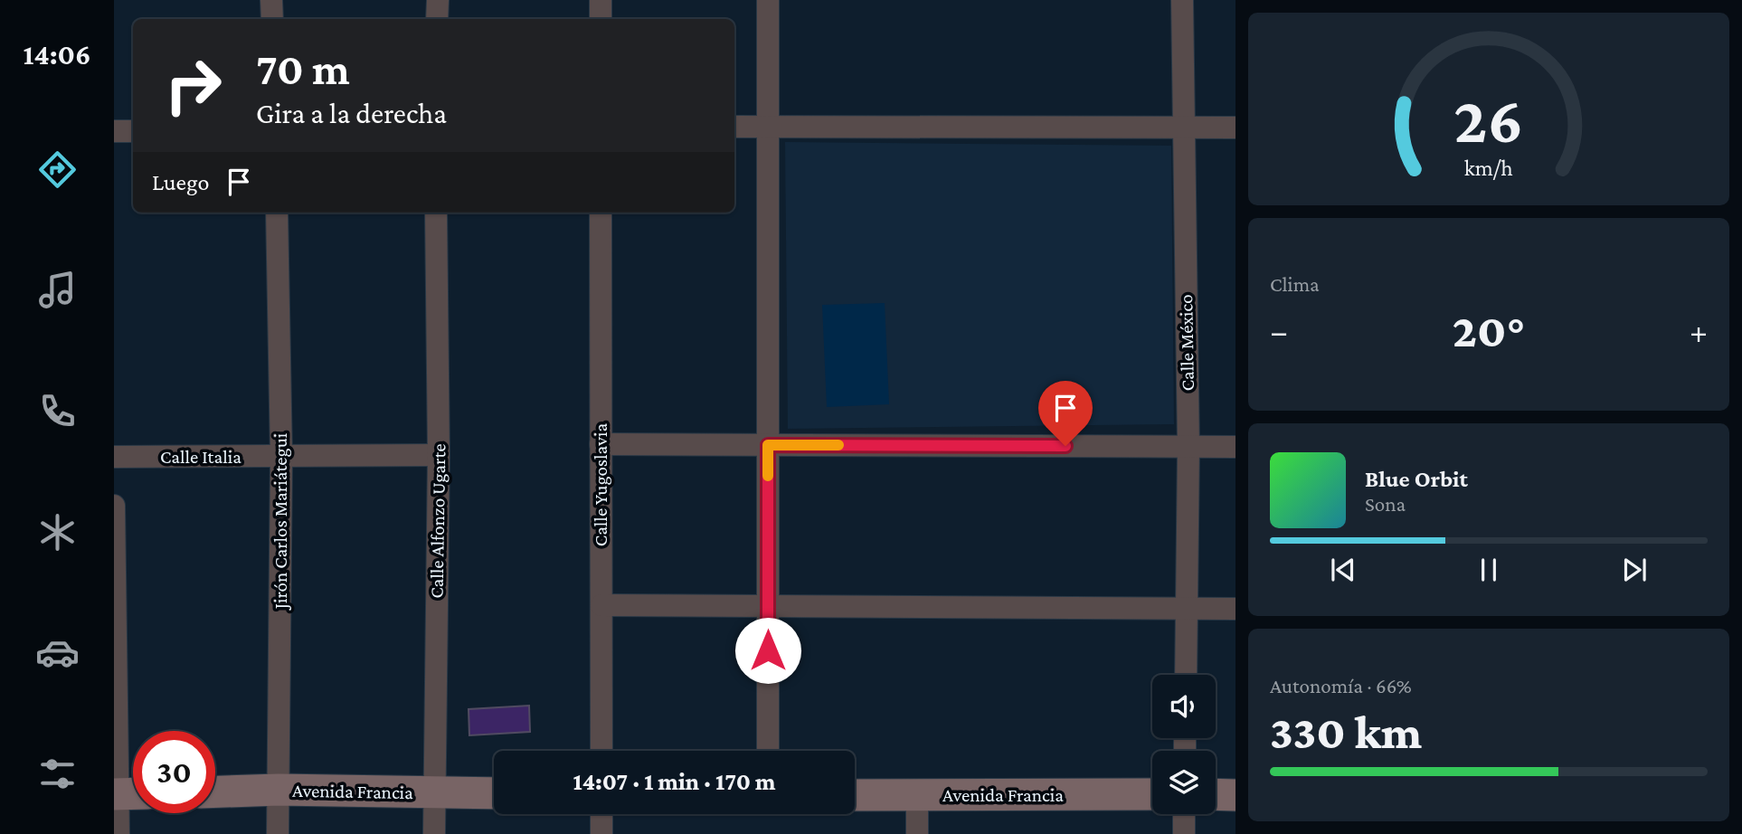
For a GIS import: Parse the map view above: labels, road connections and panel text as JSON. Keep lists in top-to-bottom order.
{
  "streets": {
    "street": [
      "Calle México",
      "Calle Italia",
      "Calle Yugoslavia",
      "Jirón Carlos Mariátegui",
      "Calle Alfonzo Ugarte",
      "Avenida Francia"
    ]
  },
  "crossings": [
    ["Calle Italia", "Jirón Carlos Mariátegui"],
    ["Calle Italia", "Calle Alfonzo Ugarte"],
    ["Jirón Carlos Mariátegui", "Avenida Francia"],
    ["Calle Alfonzo Ugarte", "Avenida Francia"]
  ],
  "page": {
    "tabs": "14:06",
    "turn": ["70 m", "Gira a la derecha"],
    "then": "Luego",
    "tile": [
      "Clima",
      ["Autonomía · 66%", "330 km"]
    ],
    "heat": ["−", "20°", "+"],
    "song": ["Blue Orbit", "Sona"],
    "limit": "30",
    "trip": "14:07 · 1 min · 170 m",
    "gauge": ["26", "km/h"]
  }
}
